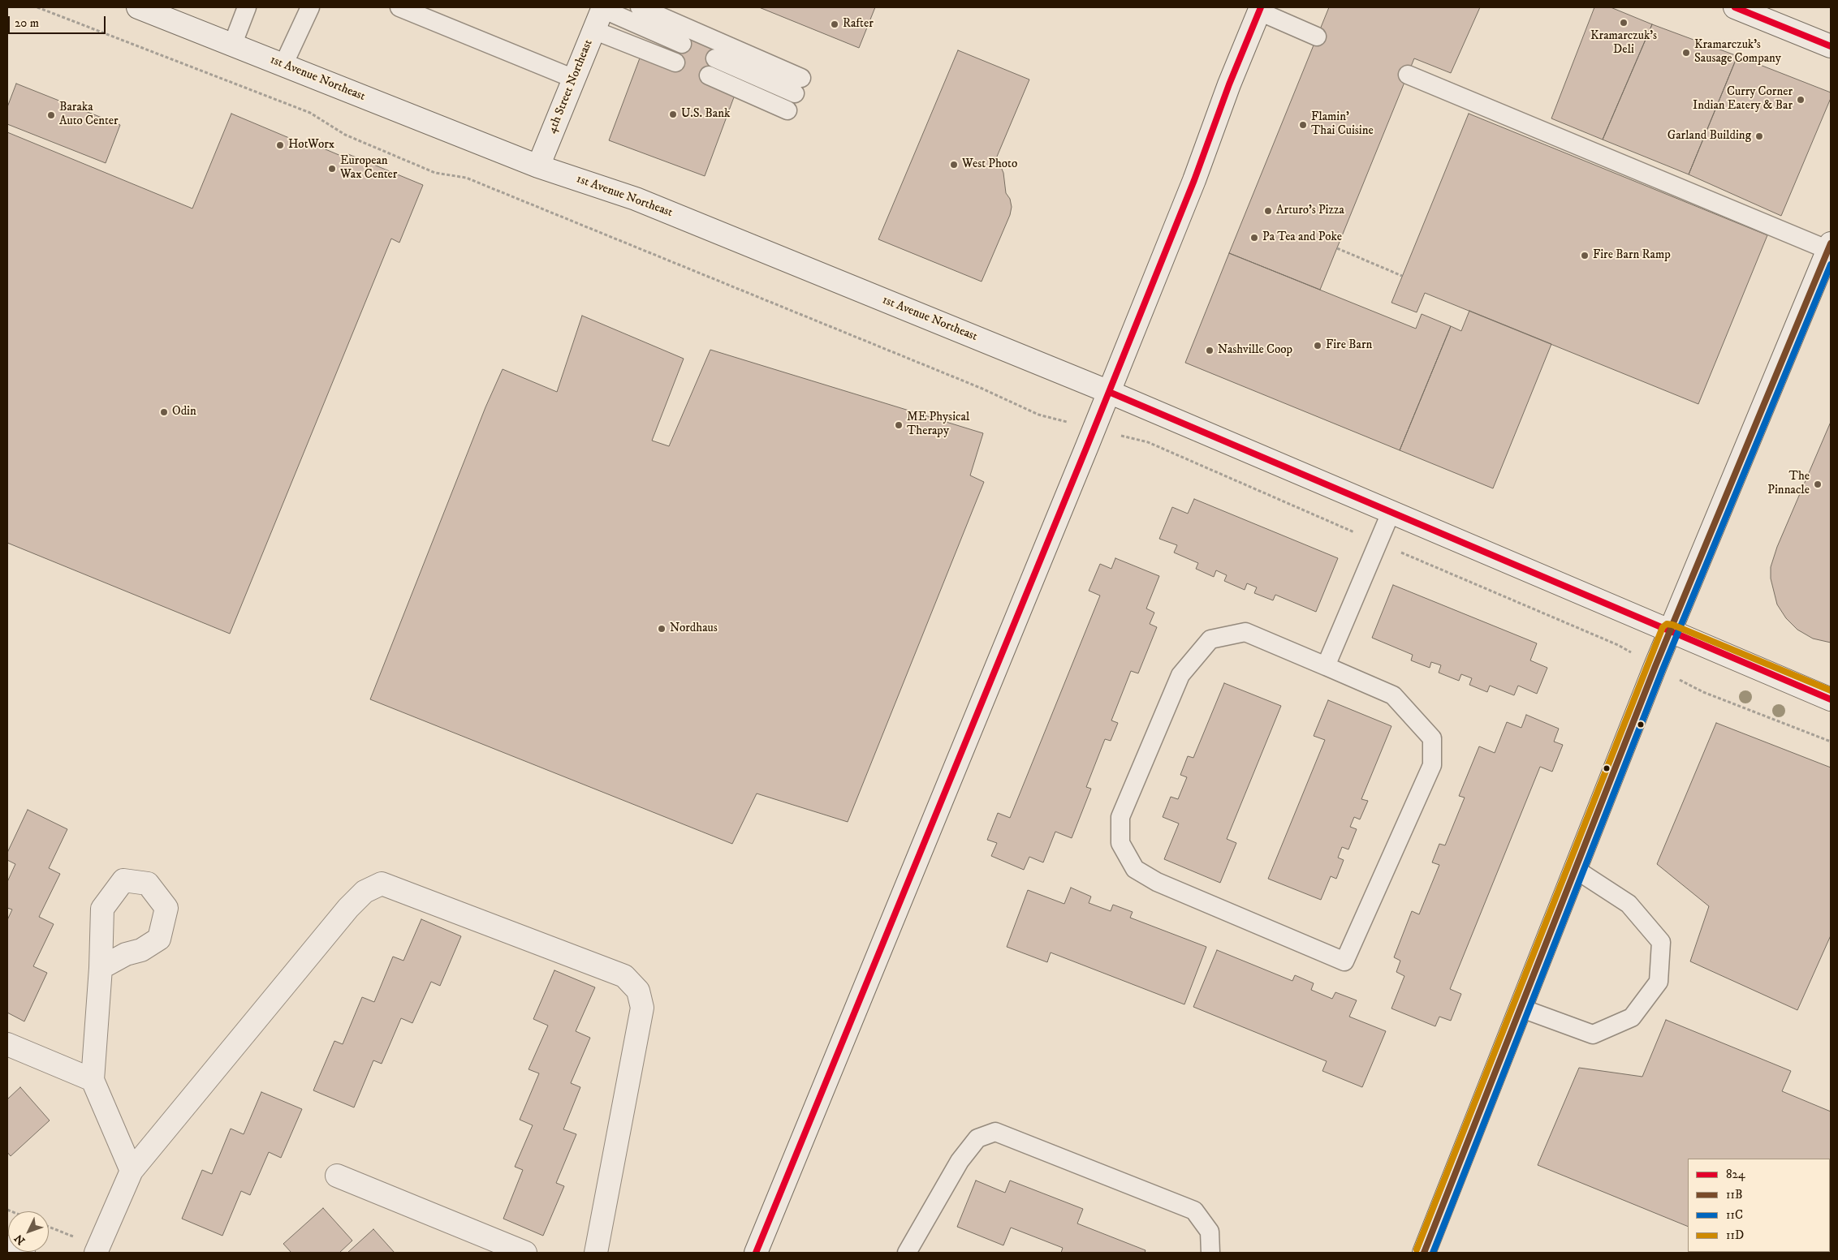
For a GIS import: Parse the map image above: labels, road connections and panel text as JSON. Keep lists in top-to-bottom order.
{
  "streets": {
    "main road": ["1st Avenue Northeast", "4th Street Northeast"]
  },
  "crossings": [
    ["1st Avenue Northeast", "4th Street Northeast"]
  ],
  "places": [
    "Kramarczuk's Deli",
    "Rafter",
    "Kramarczuk's Sausage Company",
    "Curry Corner Indian Eatery & Bar",
    "U.S. Bank",
    "Baraka Auto Center",
    "Flamin' Thai Cuisine",
    "Garland Building",
    "HotWorx",
    "West Photo",
    "European Wax Center",
    "Arturo's Pizza",
    "Pa Tea and Poke",
    "Fire Barn Ramp",
    "Fire Barn",
    "Nashville Coop",
    "Odin",
    "ME Physical Therapy",
    "The Pinnacle",
    "Nordhaus"
  ],
  "lines": [
    "transit line 824",
    "transit line 11B",
    "transit line 11C",
    "transit line 11D"
  ],
  "legend": [
    "824",
    "11B",
    "11C",
    "11D"
  ],
  "scale_bar": "20 m",
  "north": "bottom left"
}
